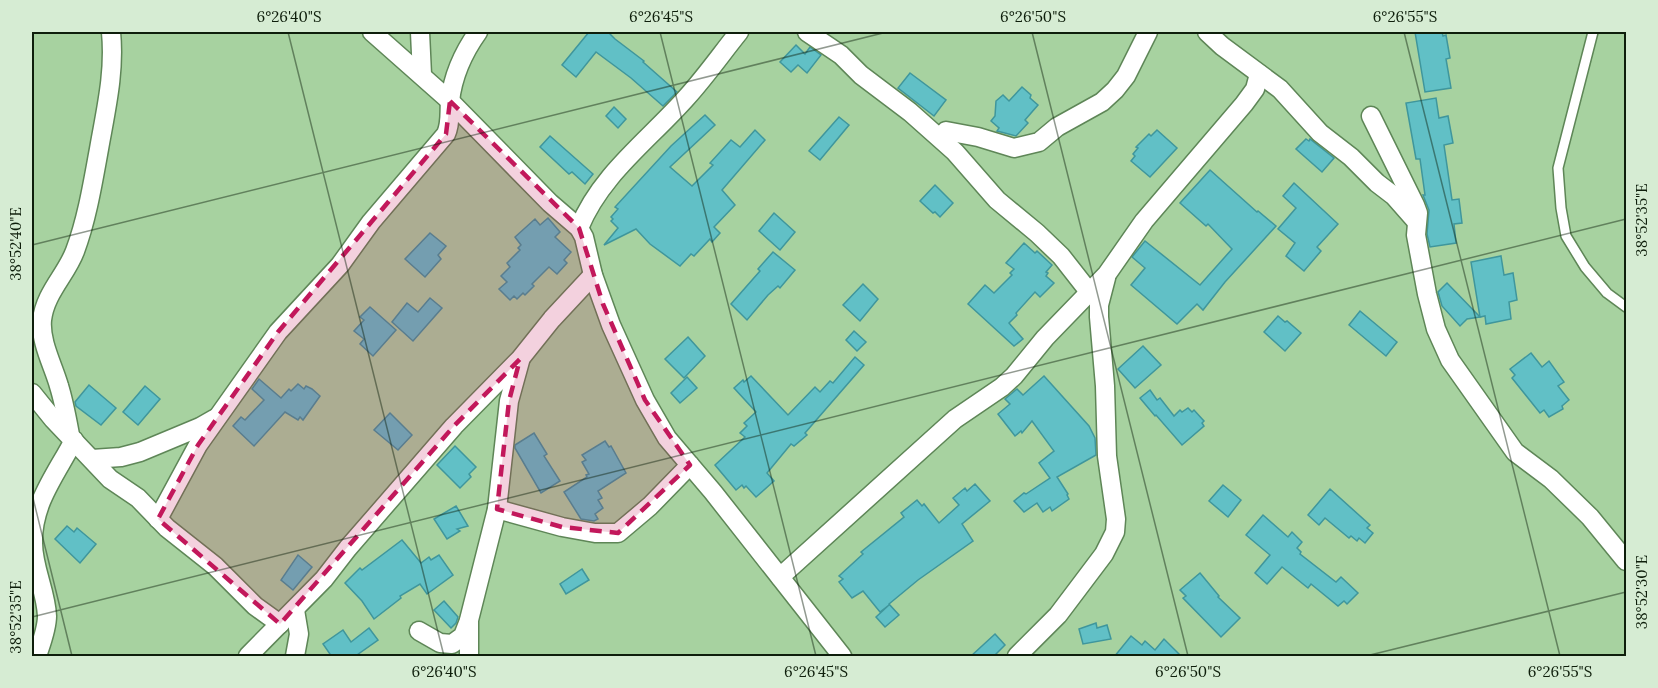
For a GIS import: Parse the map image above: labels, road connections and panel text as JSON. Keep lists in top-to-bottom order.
{
  "coordinates": [
    "6°26'40\"S",
    "6°26'45\"S",
    "6°26'50\"S",
    "6°26'55\"S",
    "38°52'35\"E",
    "38°52'40\"E",
    "38°52'30\"E"
  ]
}
